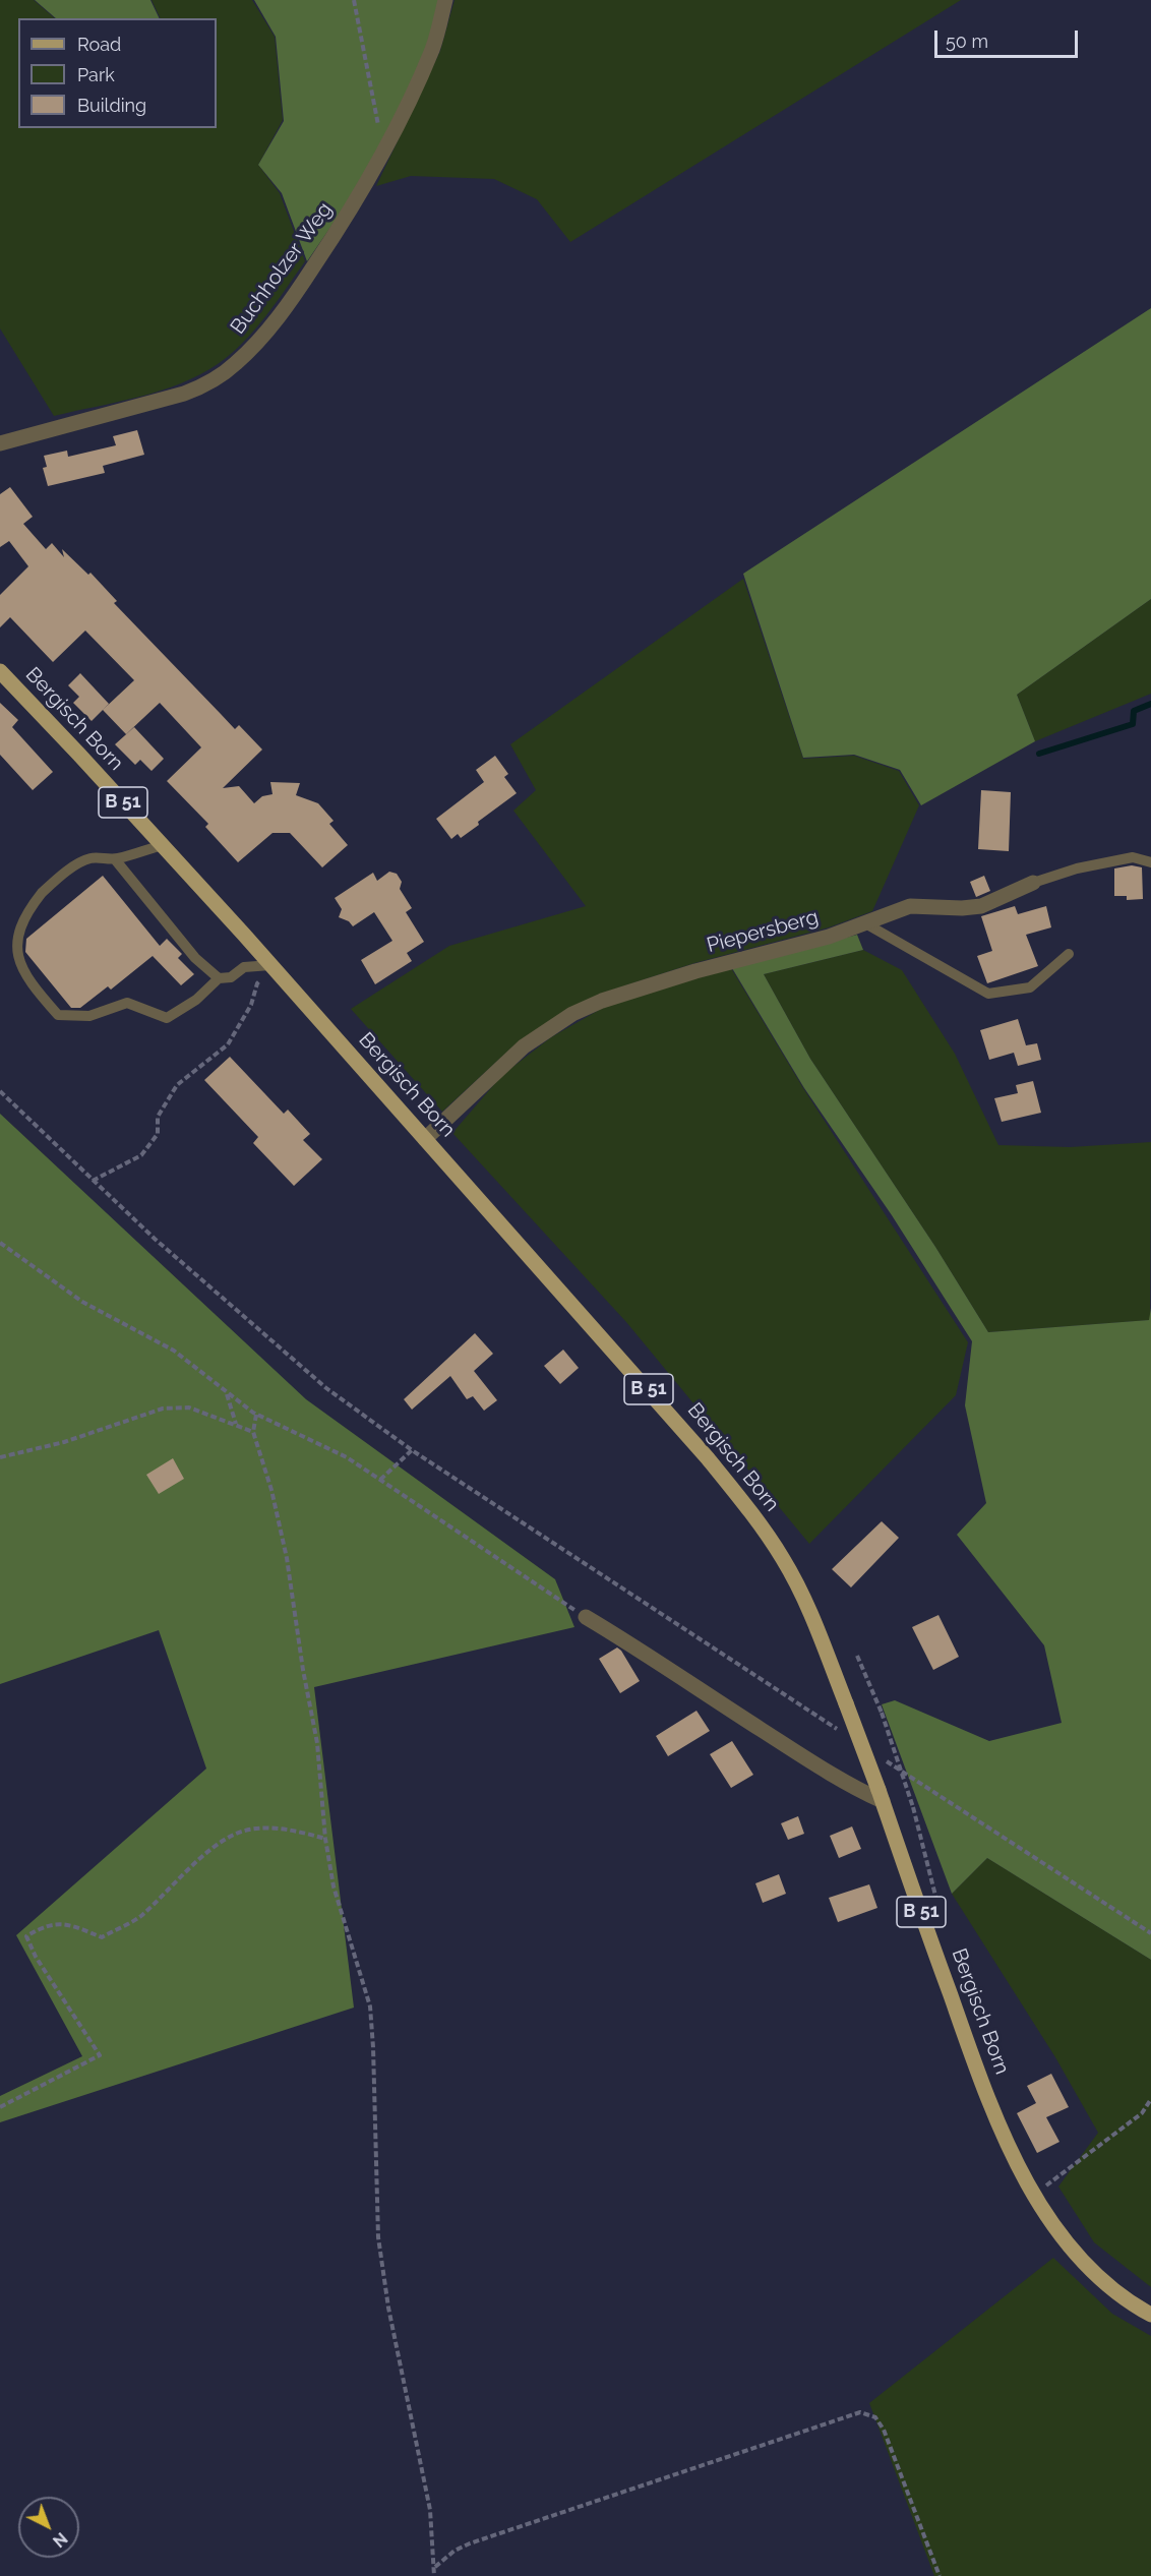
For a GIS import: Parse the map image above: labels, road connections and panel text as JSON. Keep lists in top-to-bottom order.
{
  "streets": {
    "main road": ["Bergisch Born", "B 51"],
    "street": ["Buchholzer Weg", "Piepersberg"]
  },
  "crossings": [
    ["Bergisch Born", "Piepersberg"]
  ],
  "legend": ["Road", "Park", "Building"],
  "scale_bar": "50 m",
  "north": "bottom right"
}
